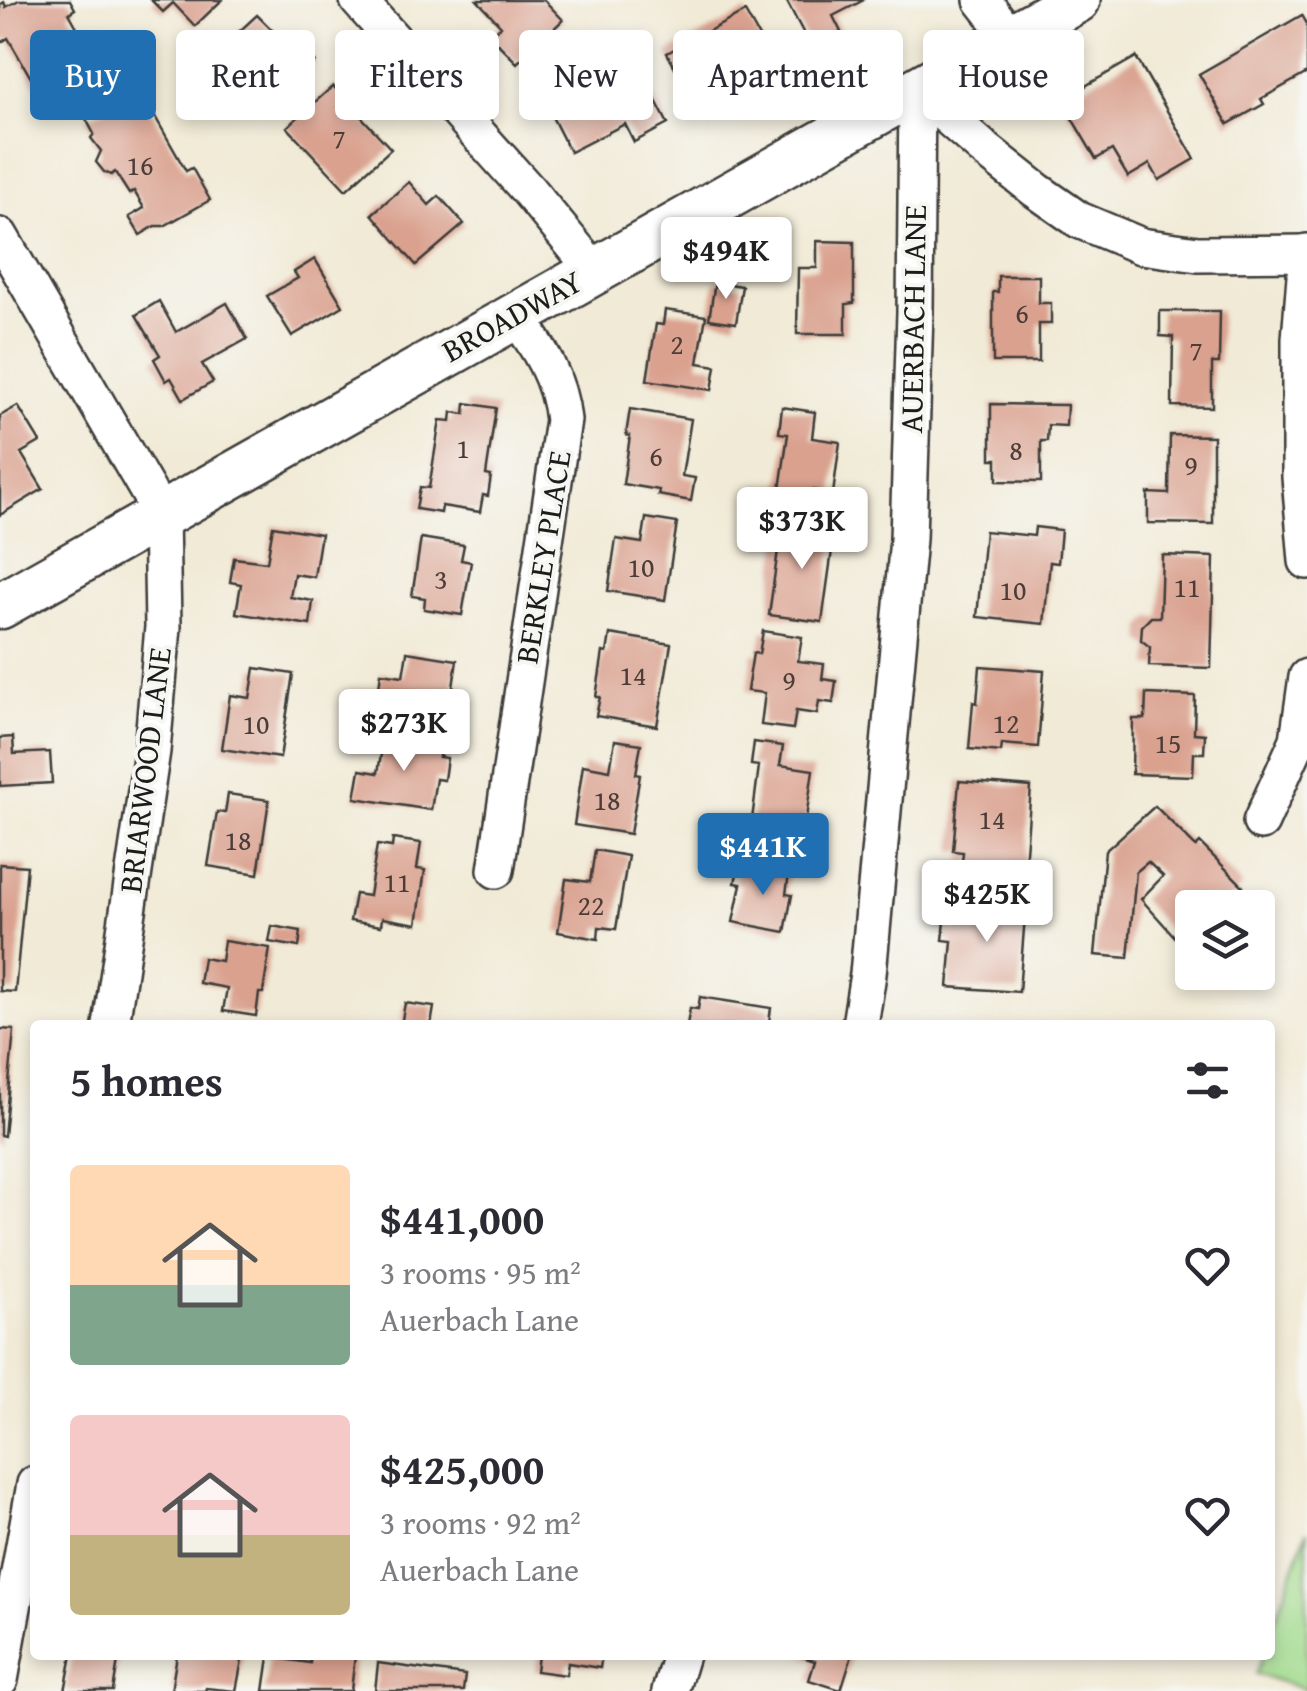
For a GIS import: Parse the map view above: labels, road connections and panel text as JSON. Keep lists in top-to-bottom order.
{
  "streets": {
    "main road": ["BROADWAY"],
    "street": ["AUERBACH LANE", "BERKLEY PLACE", "BRIARWOOD LANE"]
  },
  "crossings": [
    ["BROADWAY", "AUERBACH LANE"],
    ["BROADWAY", "BERKLEY PLACE"],
    ["BROADWAY", "BRIARWOOD LANE"]
  ],
  "house_numbers": [
    "7",
    "16",
    "6",
    "2",
    "7",
    "1",
    "8",
    "6",
    "9",
    "10",
    "3",
    "11",
    "10",
    "14",
    "9",
    "12",
    "10",
    "15",
    "18",
    "14",
    "18",
    "11",
    "22"
  ],
  "page": {
    "chip": [
      "Buy",
      "Rent",
      "Filters",
      "New",
      "Apartment",
      "House"
    ],
    "price": [
      "$494K",
      "$373K",
      "$273K",
      "$441K",
      "$425K"
    ],
    "heading": "5 homes",
    "list": [
      {
        "name": "$441,000",
        "note": "3 rooms · 95 m² · Auerbach Lane"
      },
      {
        "name": "$425,000",
        "note": "3 rooms · 92 m² · Auerbach Lane"
      }
    ]
  }
}
